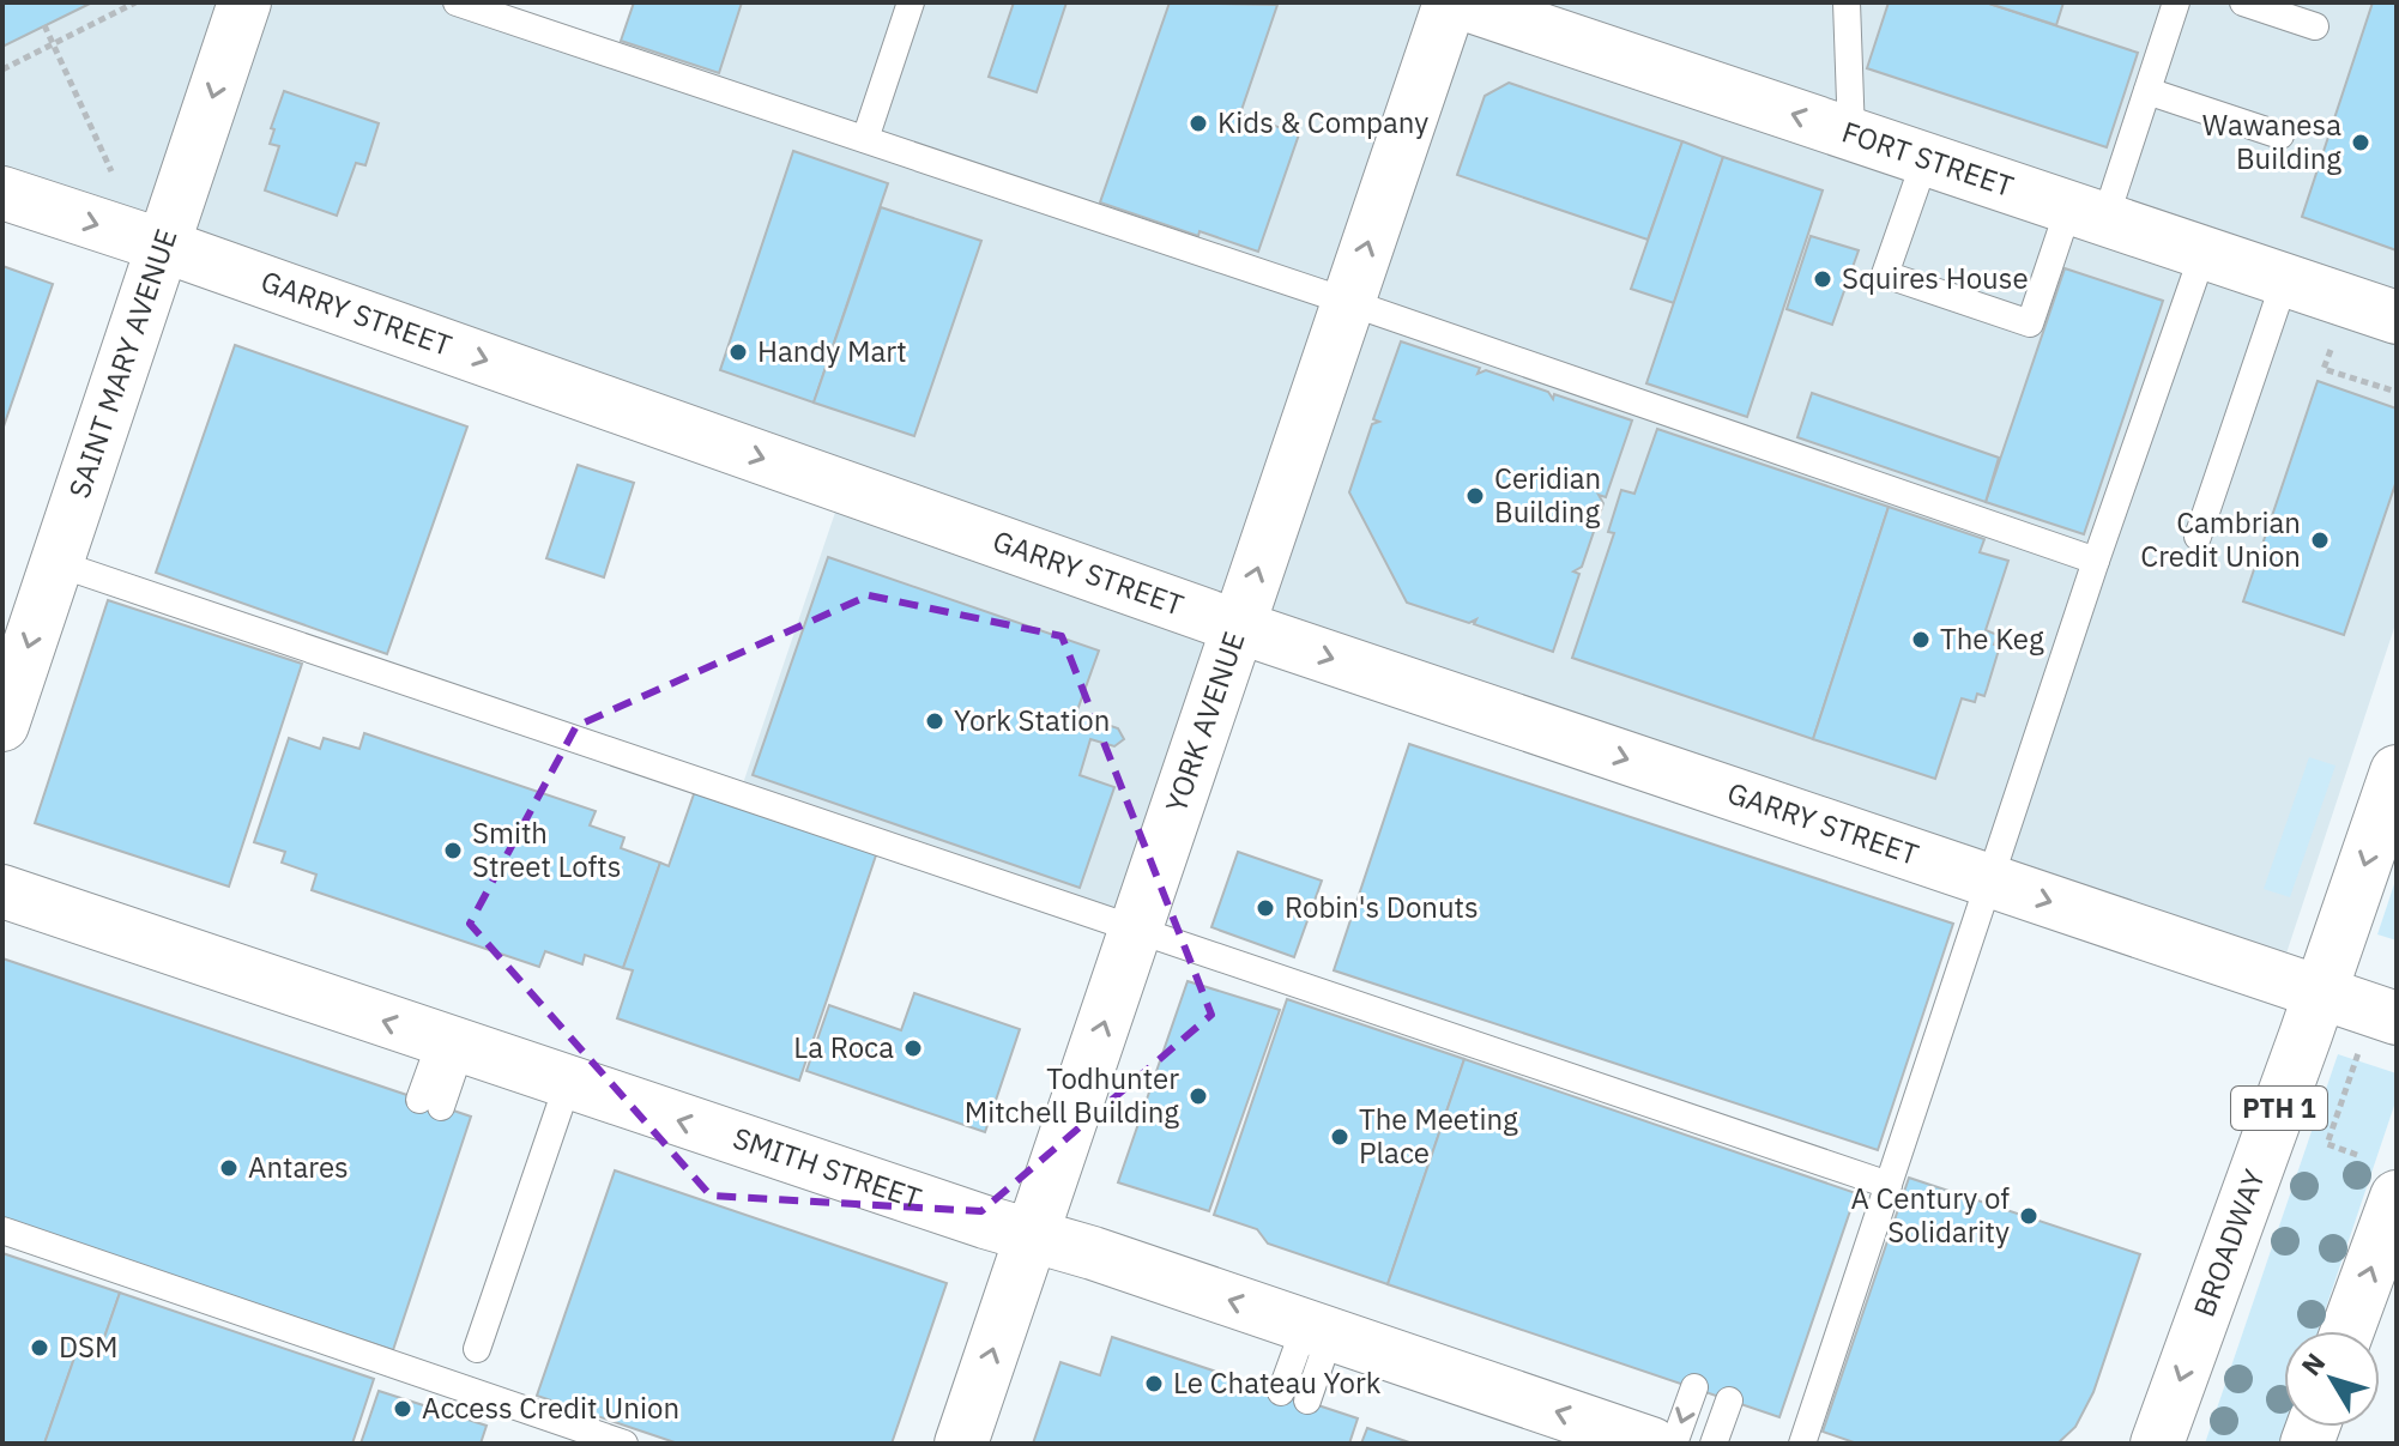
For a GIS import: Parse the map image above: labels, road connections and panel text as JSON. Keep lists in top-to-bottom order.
{
  "streets": {
    "main road": [
      "FORT STREET",
      "GARRY STREET",
      "SAINT MARY AVENUE",
      "YORK AVENUE",
      "PTH 1",
      "SMITH STREET",
      "BROADWAY"
    ]
  },
  "crossings": [
    ["GARRY STREET", "SAINT MARY AVENUE"],
    ["GARRY STREET", "YORK AVENUE"],
    ["GARRY STREET", "BROADWAY"],
    ["YORK AVENUE", "SMITH STREET"]
  ],
  "one_way": [
    "FORT STREET",
    "GARRY STREET",
    "SAINT MARY AVENUE",
    "YORK AVENUE",
    "SMITH STREET",
    "BROADWAY"
  ],
  "places": [
    "Kids & Company",
    "Wawanesa Building",
    "Squires House",
    "Handy Mart",
    "Ceridian Building",
    "Cambrian Credit Union",
    "The Keg",
    "York Station",
    "Smith Street Lofts",
    "Robin's Donuts",
    "La Roca",
    "Todhunter Mitchell Building",
    "The Meeting Place",
    "Antares",
    "A Century of Solidarity",
    "DSM",
    "Le Chateau York",
    "Access Credit Union"
  ],
  "north": "top left"
}
